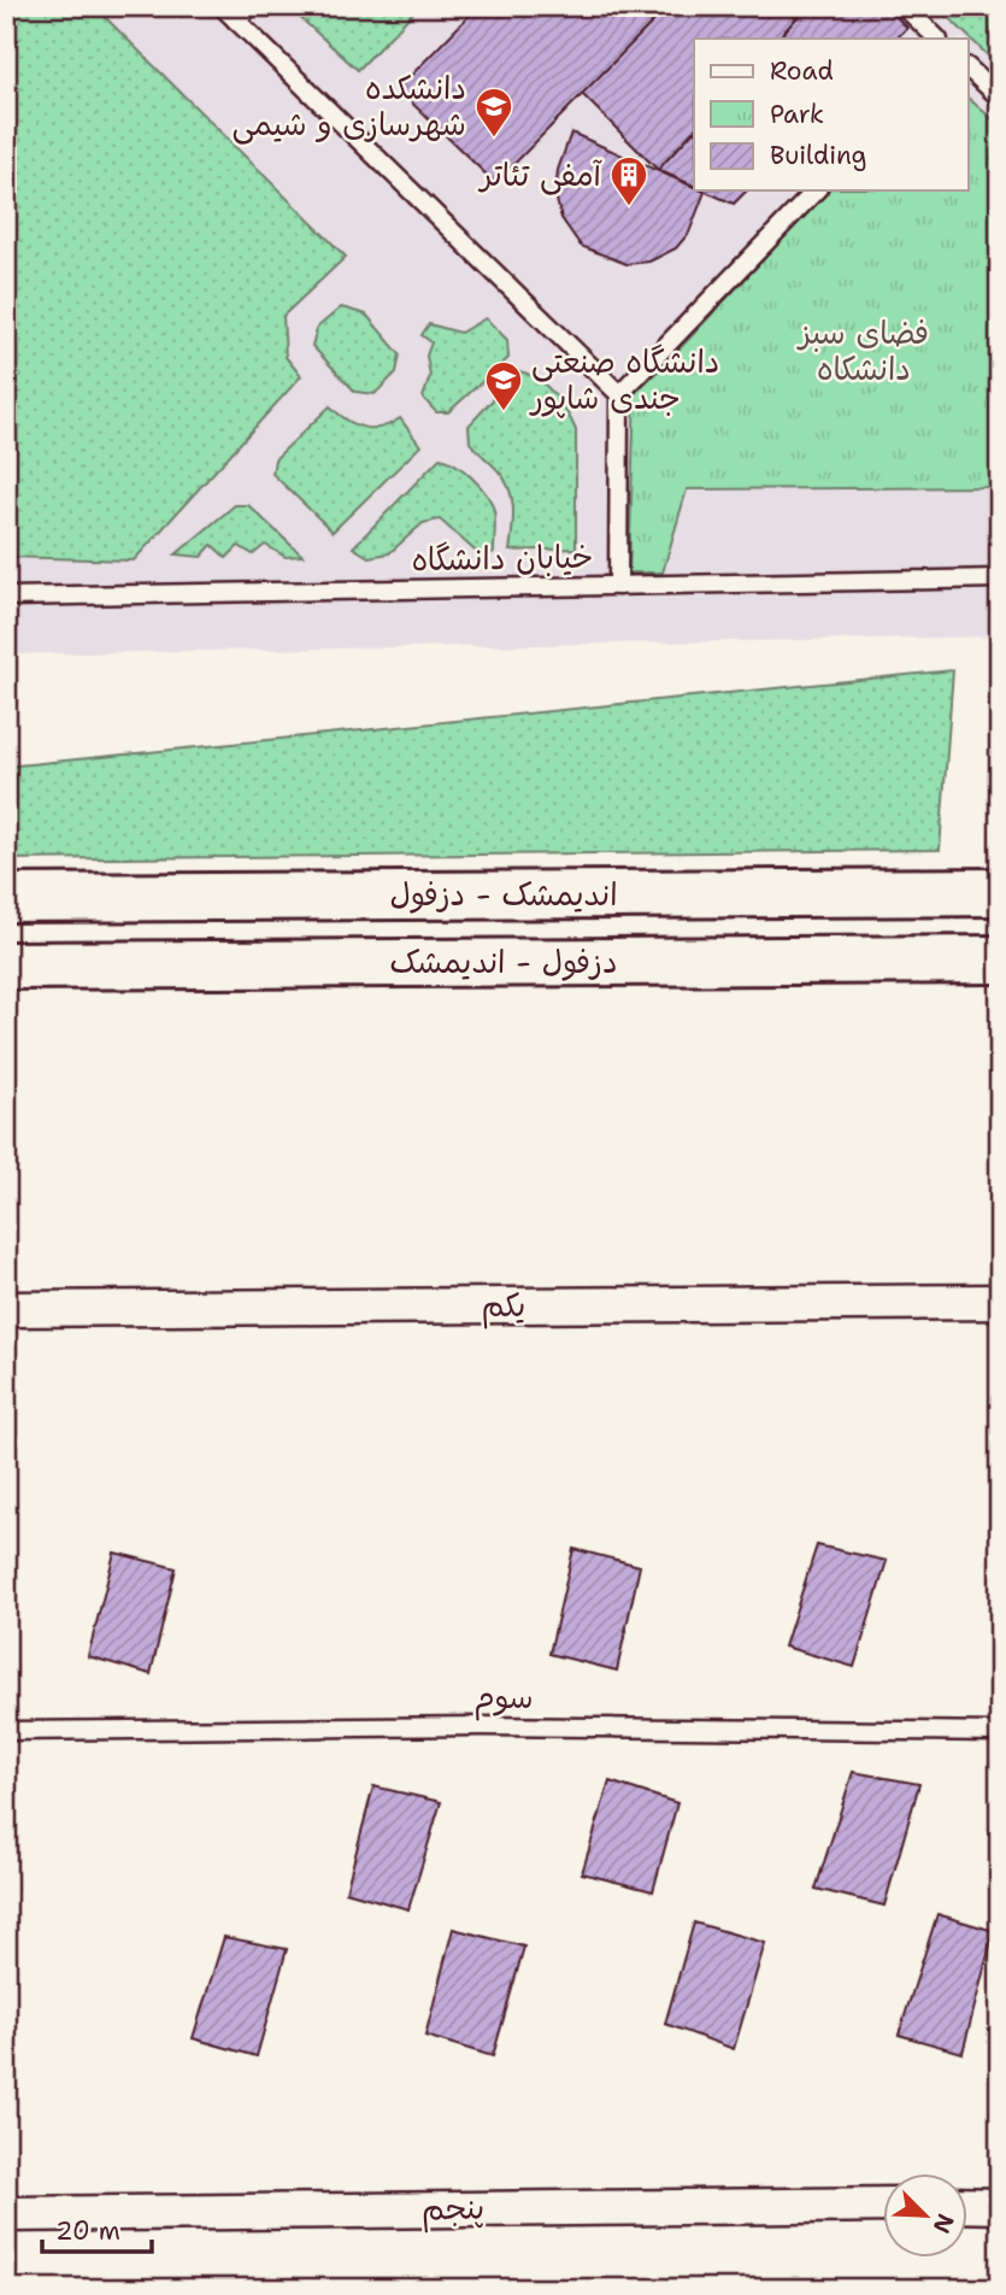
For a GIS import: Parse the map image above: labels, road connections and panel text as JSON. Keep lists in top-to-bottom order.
{
  "streets": {
    "main road": ["اندیمشک - دزفول", "دزفول - اندیمشک"],
    "street": ["یکم", "پنجم"],
    "lane": ["خیابان دانشگاه", "سوم"]
  },
  "parks": ["فضای سبز دانشکاه"],
  "places": {
    "school or university": ["دانشکده شهرسازی و شیمی", "دانشگاه صنعتی جندی شاپور"],
    "building": ["آمفی تئاتر"]
  },
  "legend": ["Road", "Park", "Building"],
  "scale_bar": "20 m",
  "north": "bottom right"
}
